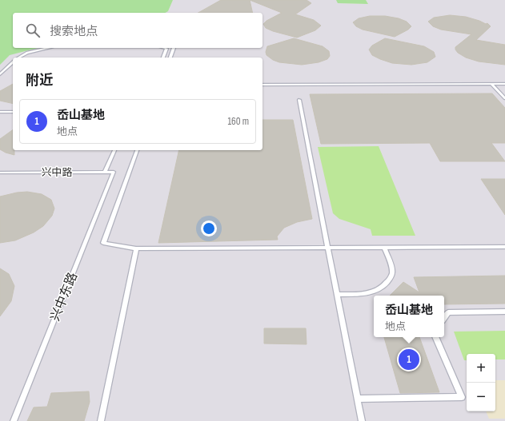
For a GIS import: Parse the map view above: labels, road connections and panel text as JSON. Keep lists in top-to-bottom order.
{
  "streets": {
    "lane": ["兴中路", "兴中东路"]
  },
  "crossings": [
    ["兴中路", "兴中东路"]
  ],
  "page": {
    "search": "搜索地点",
    "heading": "附近",
    "list": [
      {
        "mark": "1",
        "name": "岙山基地",
        "note": "地点",
        "value": "160 m"
      }
    ],
    "popup": ["岙山基地", "地点"],
    "pins": "1",
    "map_buttons": ["+", "−"]
  }
}
